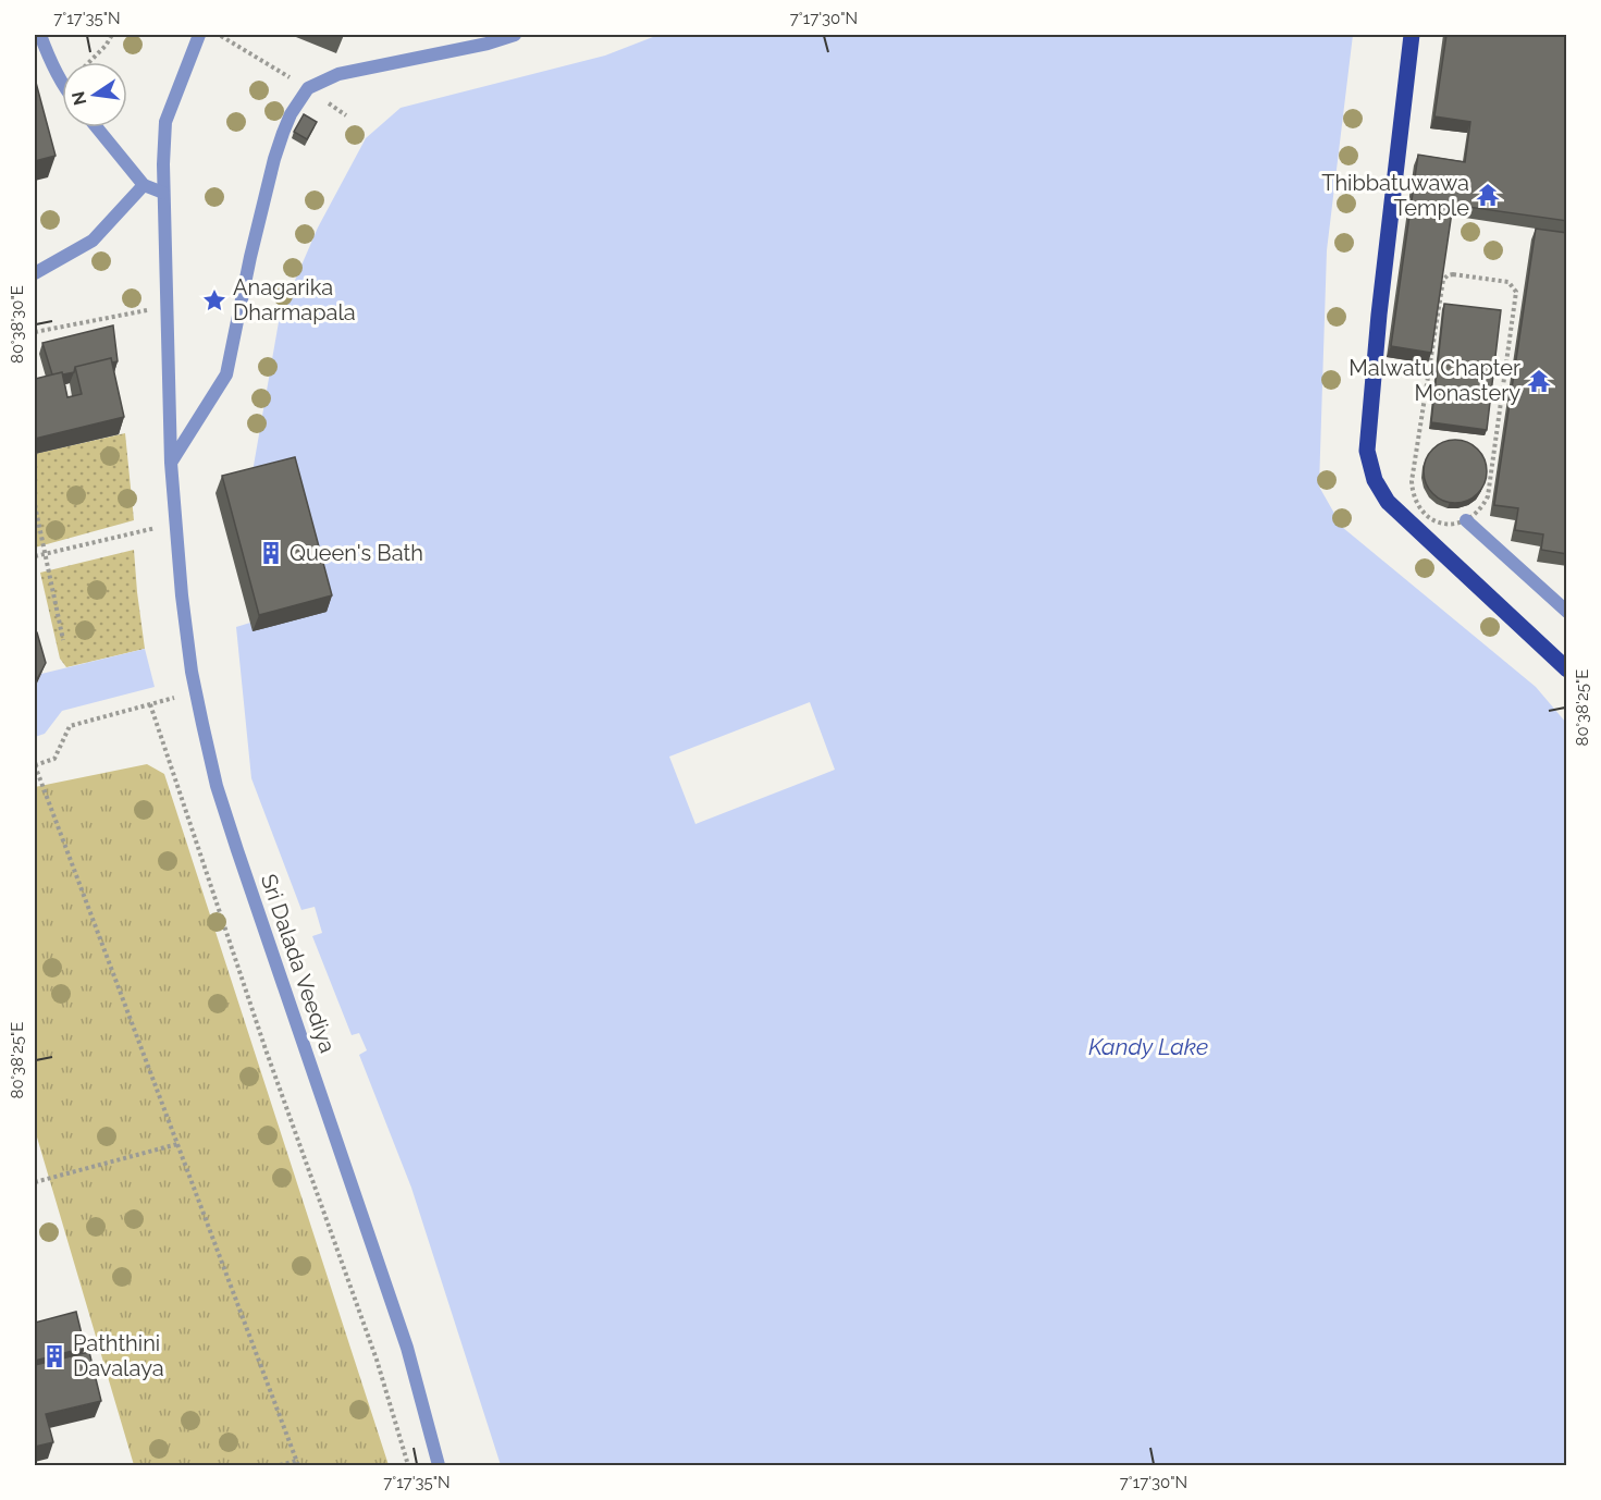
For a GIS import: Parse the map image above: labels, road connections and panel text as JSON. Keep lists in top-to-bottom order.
{
  "streets": {
    "street": ["Sri Dalada Veediya"]
  },
  "water": ["Kandy Lake"],
  "places": {
    "temple": ["Thibbatuwawa Temple", "Malwatu Chapter Monastery"],
    "place": ["Anagarika Dharmapala"],
    "building": ["Queen's Bath", "Paththini Davalaya"]
  },
  "north": "left",
  "coordinates": [
    "7°17'35\"N",
    "7°17'30\"N",
    "80°38'30\"E",
    "80°38'25\"E"
  ]
}
